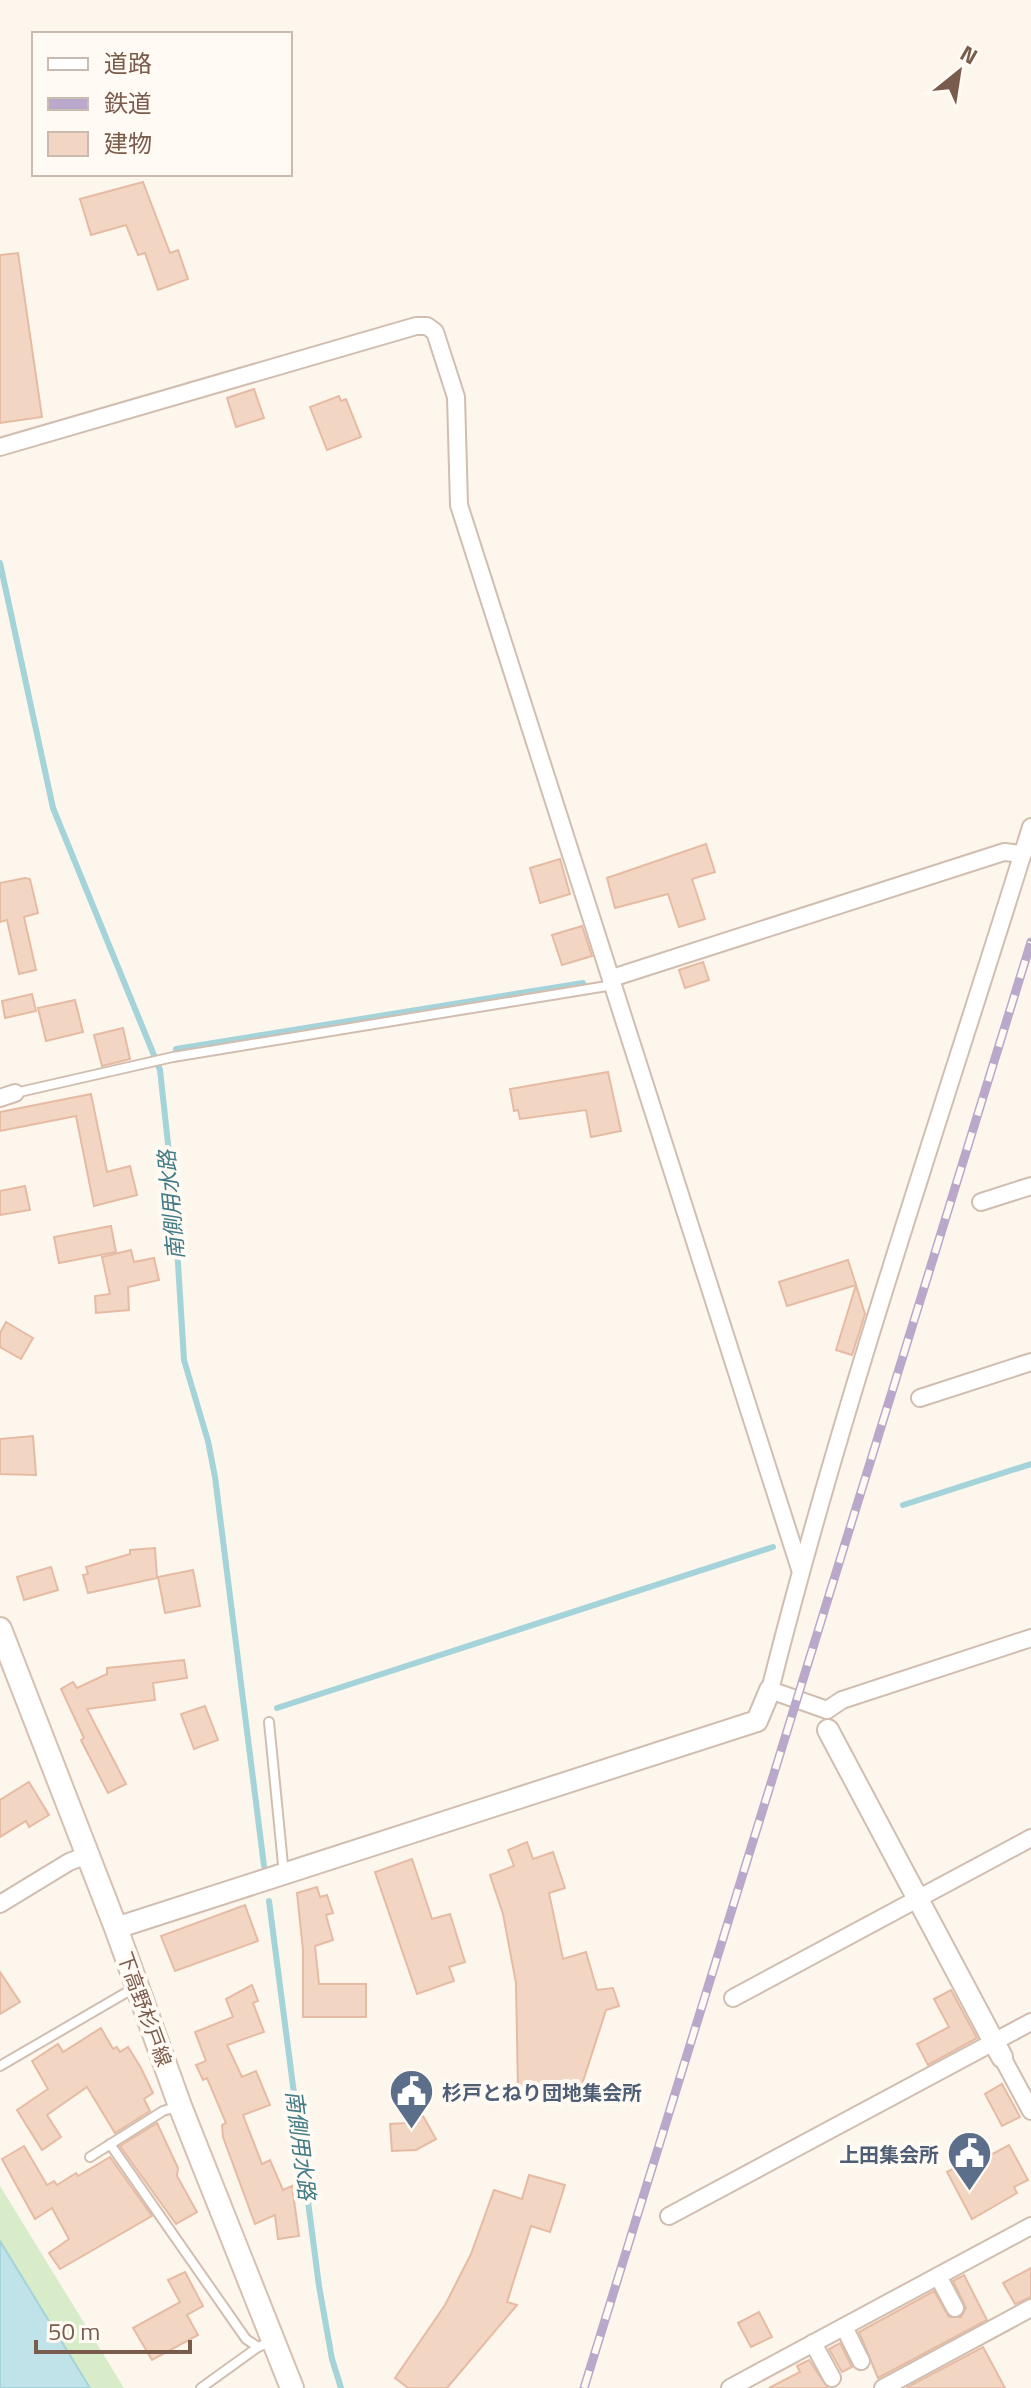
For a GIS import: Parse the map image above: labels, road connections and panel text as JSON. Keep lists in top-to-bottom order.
{
  "streets": {
    "main road": ["下高野杉戸線"]
  },
  "water": ["南側用水路"],
  "places": {
    "public building": ["杉戸とねり団地集会所", "上田集会所"]
  },
  "legend": ["道路", "鉄道", "建物"],
  "scale_bar": "50 m",
  "north": "top right"
}
